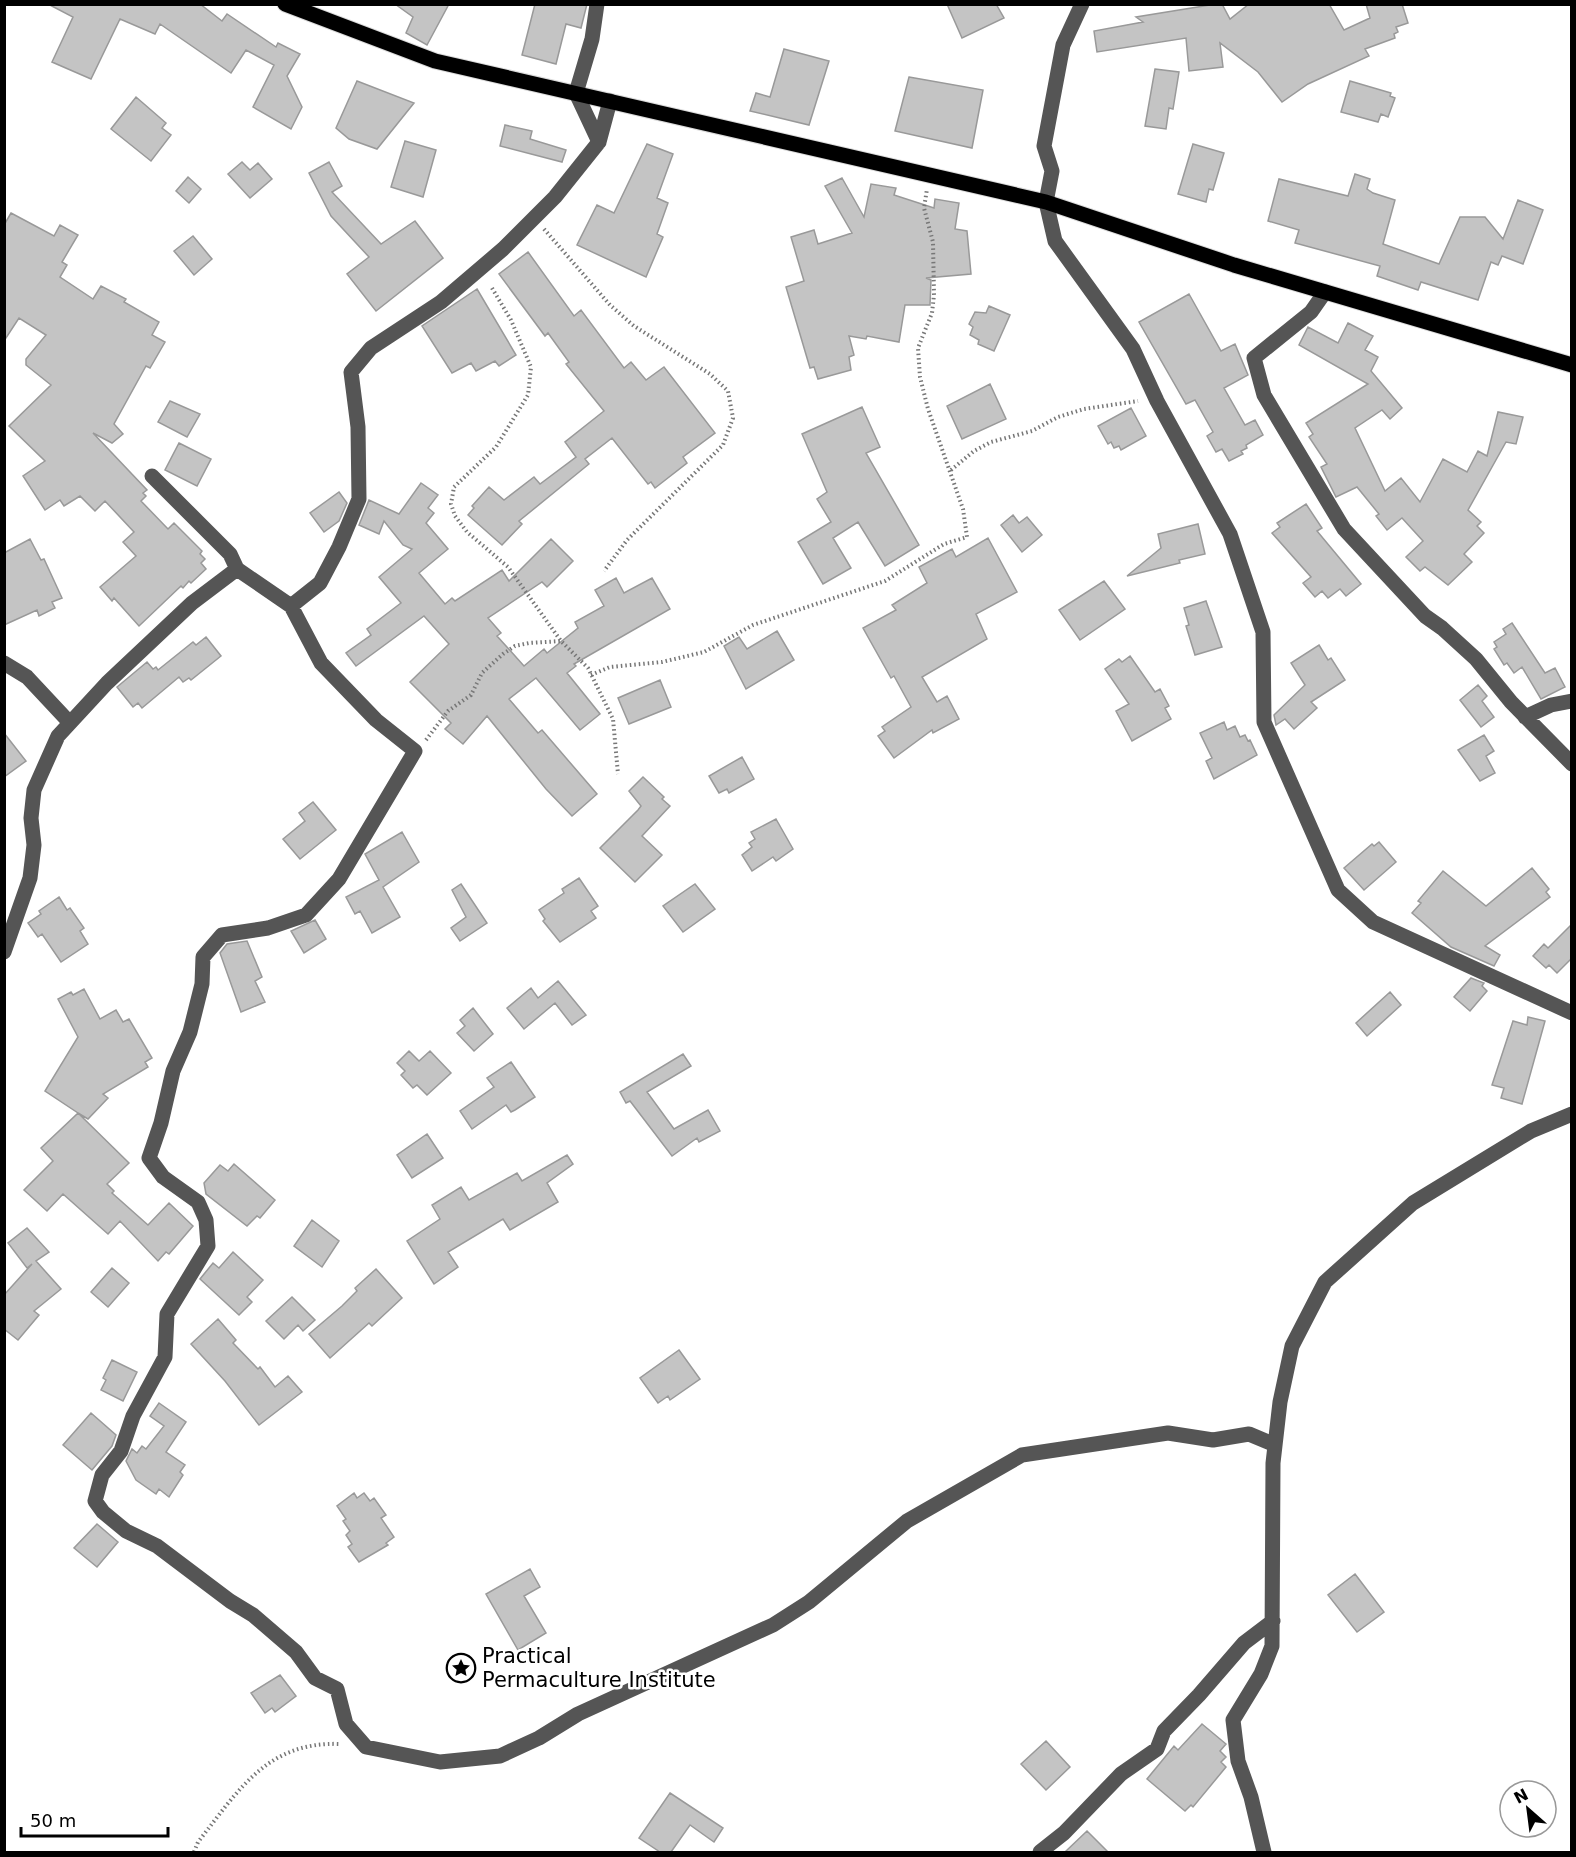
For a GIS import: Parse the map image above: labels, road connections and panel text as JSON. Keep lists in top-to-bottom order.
{
  "places": {
    "place": ["Practical Permaculture Institute"]
  },
  "scale_bar": "50 m",
  "north": "top left"
}
